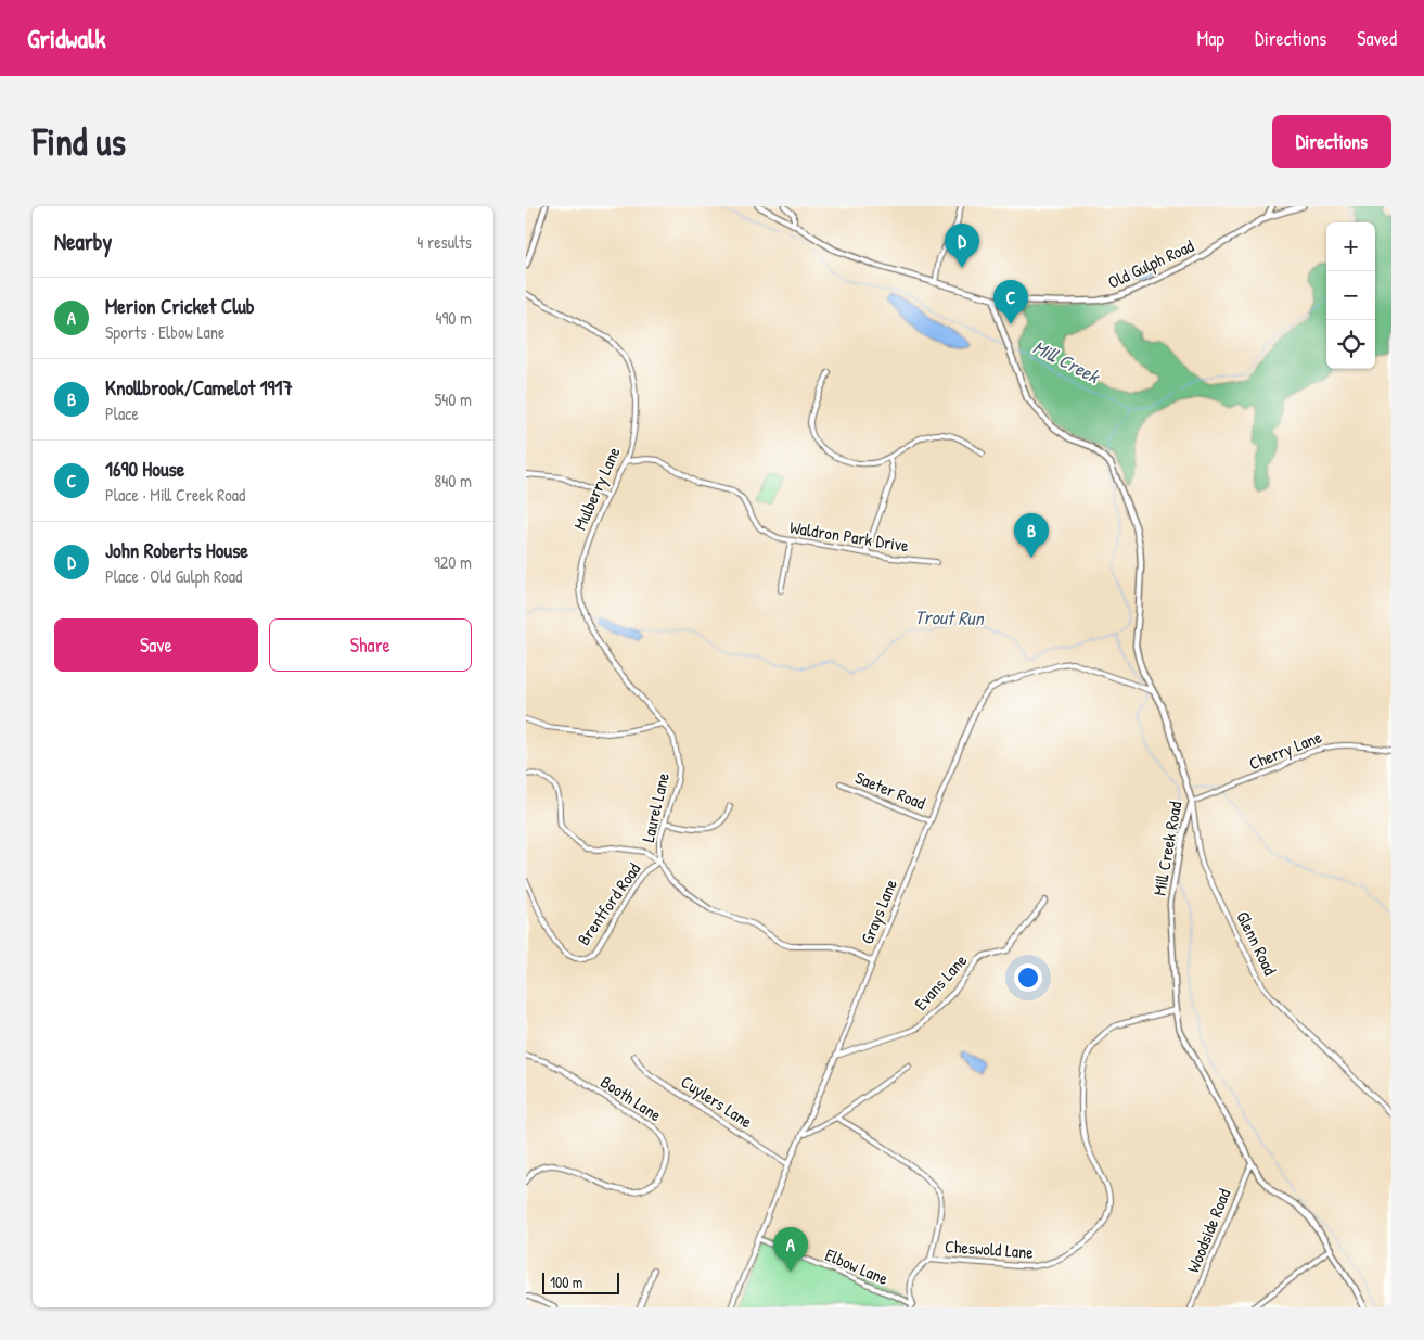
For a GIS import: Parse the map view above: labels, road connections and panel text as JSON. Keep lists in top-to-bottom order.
{
  "streets": {
    "street": [
      "Old Gulph Road",
      "Mulberry Lane",
      "Waldron Park Drive",
      "Cherry Lane",
      "Saeter Road",
      "Laurel Lane",
      "Mill Creek Road",
      "Brentford Road",
      "Grays Lane",
      "Glenn Road",
      "Evans Lane",
      "Booth Lane",
      "Cuylers Lane",
      "Woodside Road",
      "Cheswold Lane",
      "Elbow Lane"
    ]
  },
  "crossings": [
    ["Old Gulph Road", "Mill Creek Road"],
    ["Mulberry Lane", "Waldron Park Drive"],
    ["Mulberry Lane", "Laurel Lane"],
    ["Cherry Lane", "Mill Creek Road"],
    ["Cherry Lane", "Glenn Road"],
    ["Saeter Road", "Grays Lane"],
    ["Laurel Lane", "Brentford Road"],
    ["Laurel Lane", "Grays Lane"],
    ["Mill Creek Road", "Grays Lane"],
    ["Mill Creek Road", "Glenn Road"],
    ["Mill Creek Road", "Woodside Road"],
    ["Mill Creek Road", "Cheswold Lane"],
    ["Grays Lane", "Evans Lane"],
    ["Grays Lane", "Cuylers Lane"],
    ["Grays Lane", "Elbow Lane"],
    ["Cheswold Lane", "Elbow Lane"]
  ],
  "water": ["Mill Creek", "Trout Run"],
  "scale_bar": "100 m",
  "page": {
    "header": "Gridwalk",
    "nav": ["Map", "Directions", "Saved"],
    "buttons": [
      "Directions",
      ["Save", "Share"]
    ],
    "title": "Find us",
    "heading": ["Nearby", "4 results"],
    "map_buttons": ["+", "−"],
    "pins": [
      "D",
      "C",
      "B",
      "A"
    ],
    "list": [
      {
        "mark": "A",
        "name": "Merion Cricket Club",
        "note": "Sports · Elbow Lane",
        "value": "490 m"
      },
      {
        "mark": "B",
        "name": "Knollbrook/Camelot 1917",
        "note": "Place",
        "value": "540 m"
      },
      {
        "mark": "C",
        "name": "1690 House",
        "note": "Place · Mill Creek Road",
        "value": "840 m"
      },
      {
        "mark": "D",
        "name": "John Roberts House",
        "note": "Place · Old Gulph Road",
        "value": "920 m"
      }
    ],
    "scale": "100 m"
  }
}
